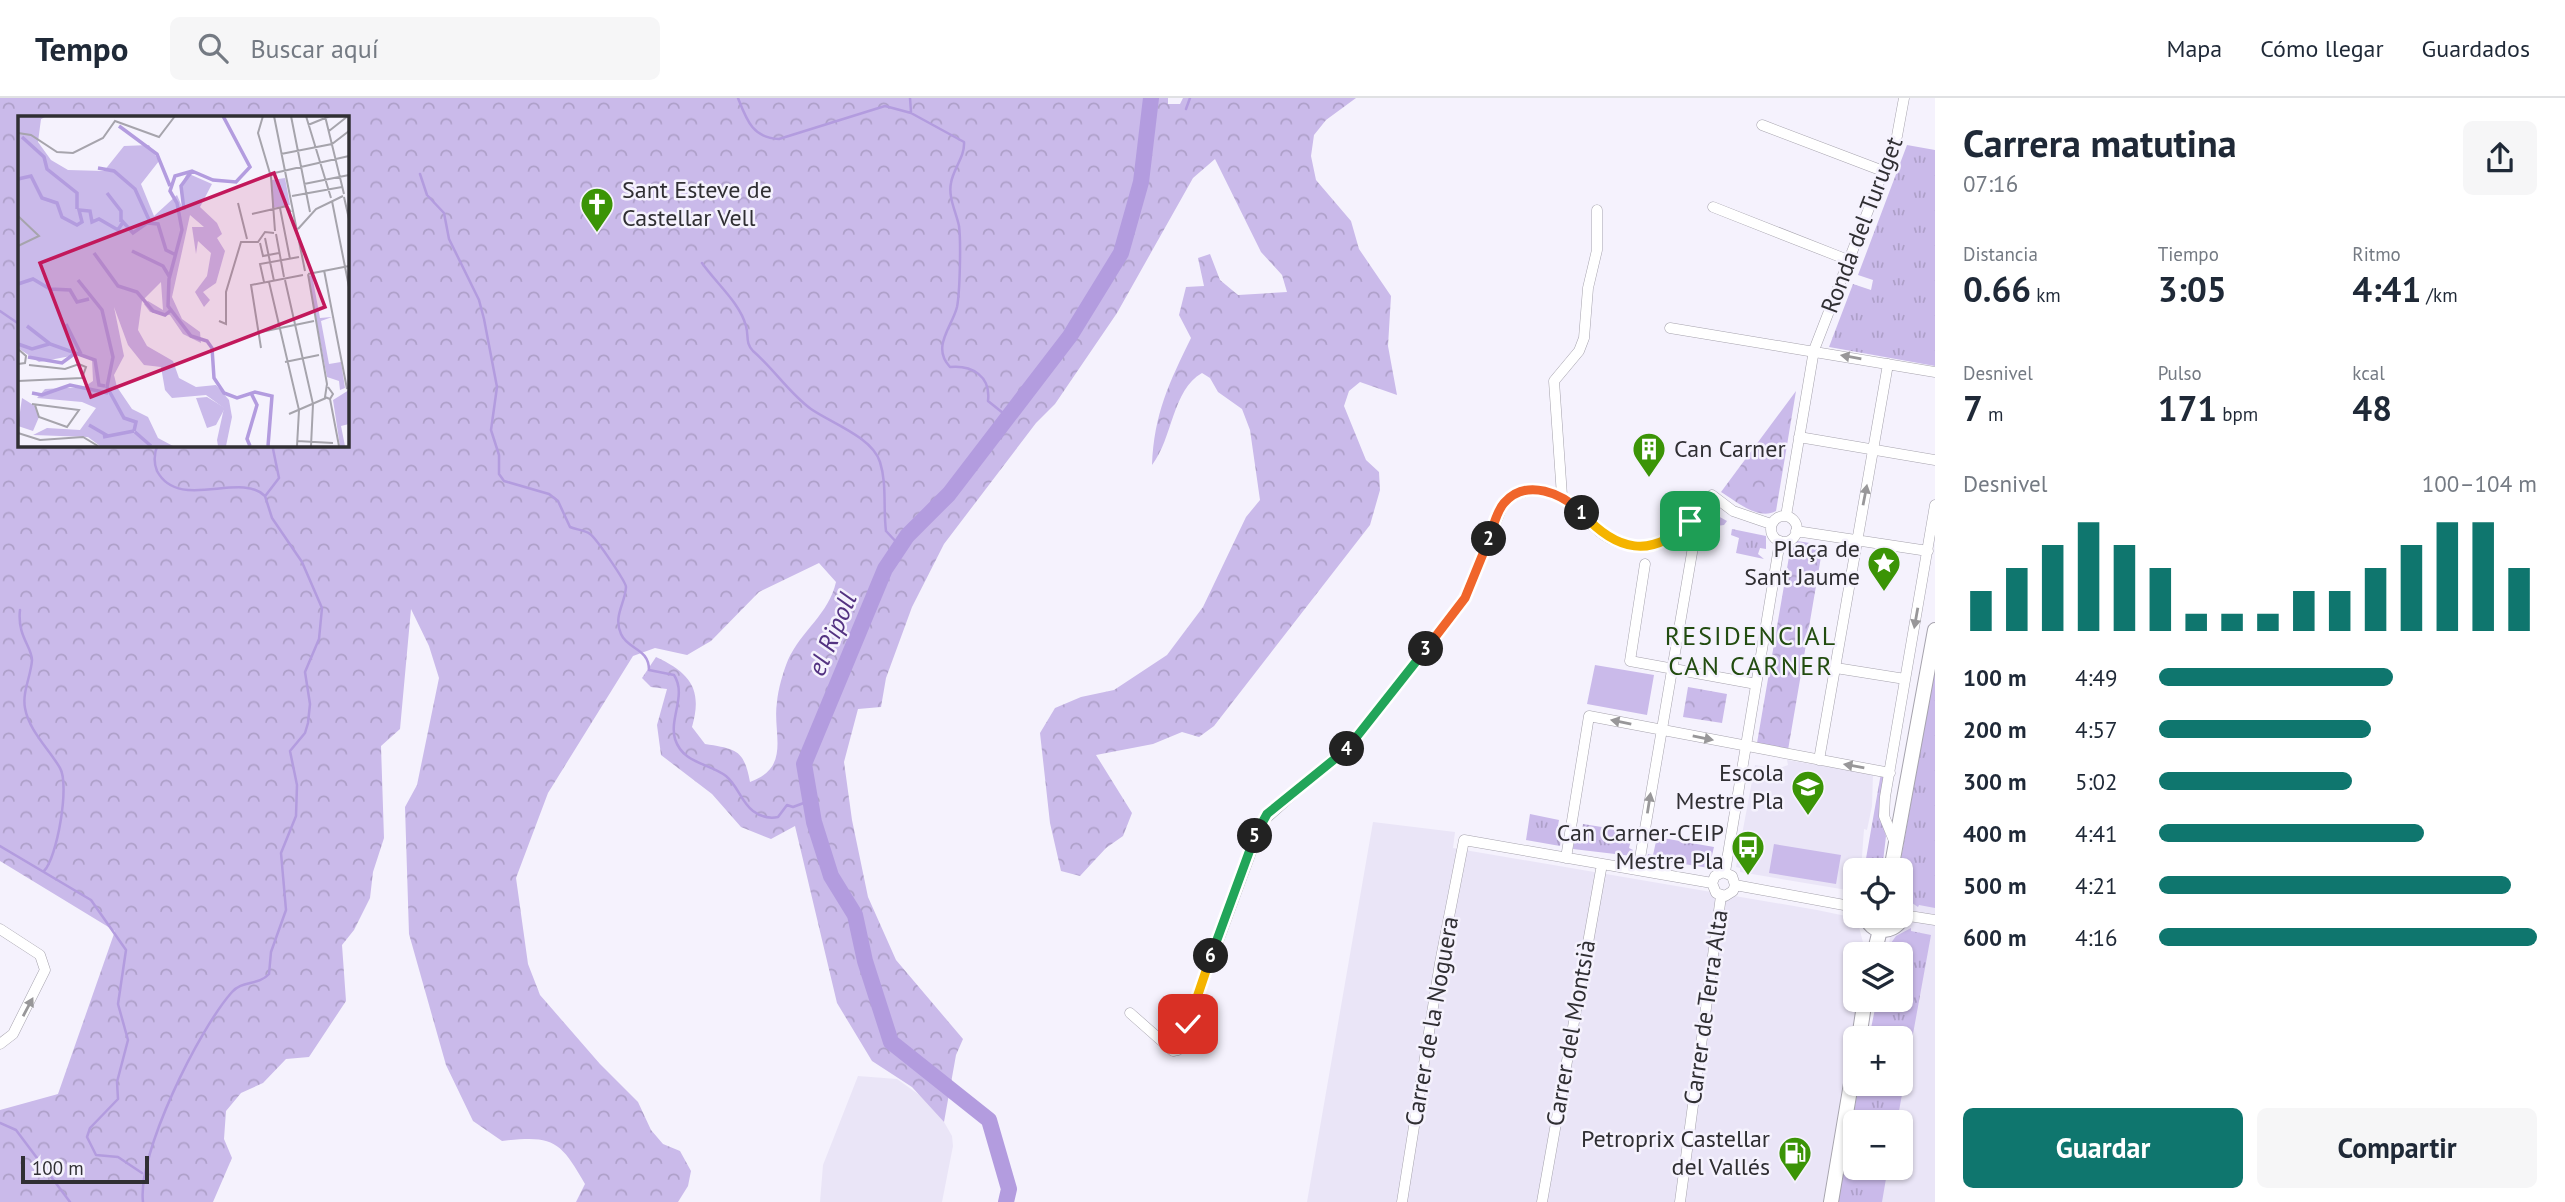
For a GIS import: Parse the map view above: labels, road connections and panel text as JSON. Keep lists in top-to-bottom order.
{
  "streets": {
    "street": [
      "Ronda del Turuget",
      "Carrer de Terra Alta",
      "Carrer de la Noguera",
      "Carrer del Montsià"
    ]
  },
  "districts": ["RESIDENCIAL CAN CARNER"],
  "water": ["el Ripoll"],
  "places": {
    "church": ["Sant Esteve de Castellar Vell"],
    "building": ["Can Carner"],
    "place": ["Plaça de Sant Jaume"],
    "school or university": ["Escola Mestre Pla"],
    "bus stop": ["Can Carner-CEIP Mestre Pla"],
    "fuel station": ["Petroprix Castellar del Vallés"]
  },
  "scale_bar": "100 m",
  "page": {
    "header": "Tempo",
    "search": "Buscar aquí",
    "nav": ["Mapa", "Cómo llegar", "Guardados"],
    "heading": ["Carrera matutina", "07:16"],
    "stats": [
      ["Distancia", "0.66 km"],
      ["Tiempo", "3:05"],
      ["Ritmo", "4:41 /km"],
      ["Desnivel", "7 m"],
      ["Pulso", "171 bpm"],
      ["kcal", "48"]
    ],
    "chart": ["Desnivel", "100–104 m"],
    "pins": [
      "1",
      "2",
      "3",
      "4",
      "5",
      "6"
    ],
    "list": [
      {
        "name": "100 m",
        "note": "4:49"
      },
      {
        "name": "200 m",
        "note": "4:57"
      },
      {
        "name": "300 m",
        "note": "5:02"
      },
      {
        "name": "400 m",
        "note": "4:41"
      },
      {
        "name": "500 m",
        "note": "4:21"
      },
      {
        "name": "600 m",
        "note": "4:16"
      }
    ],
    "map_buttons": ["+", "−"],
    "buttons": ["Guardar", "Compartir"],
    "scale": "100 m"
  }
}
